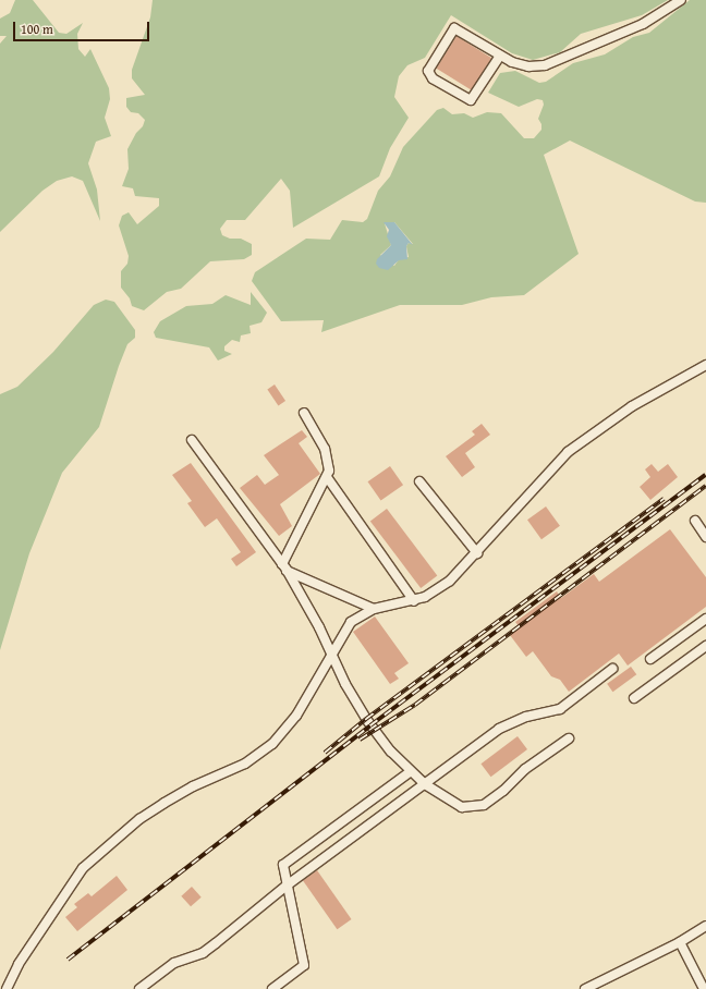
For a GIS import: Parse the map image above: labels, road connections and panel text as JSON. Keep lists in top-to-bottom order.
{
  "scale_bar": "100 m"
}
